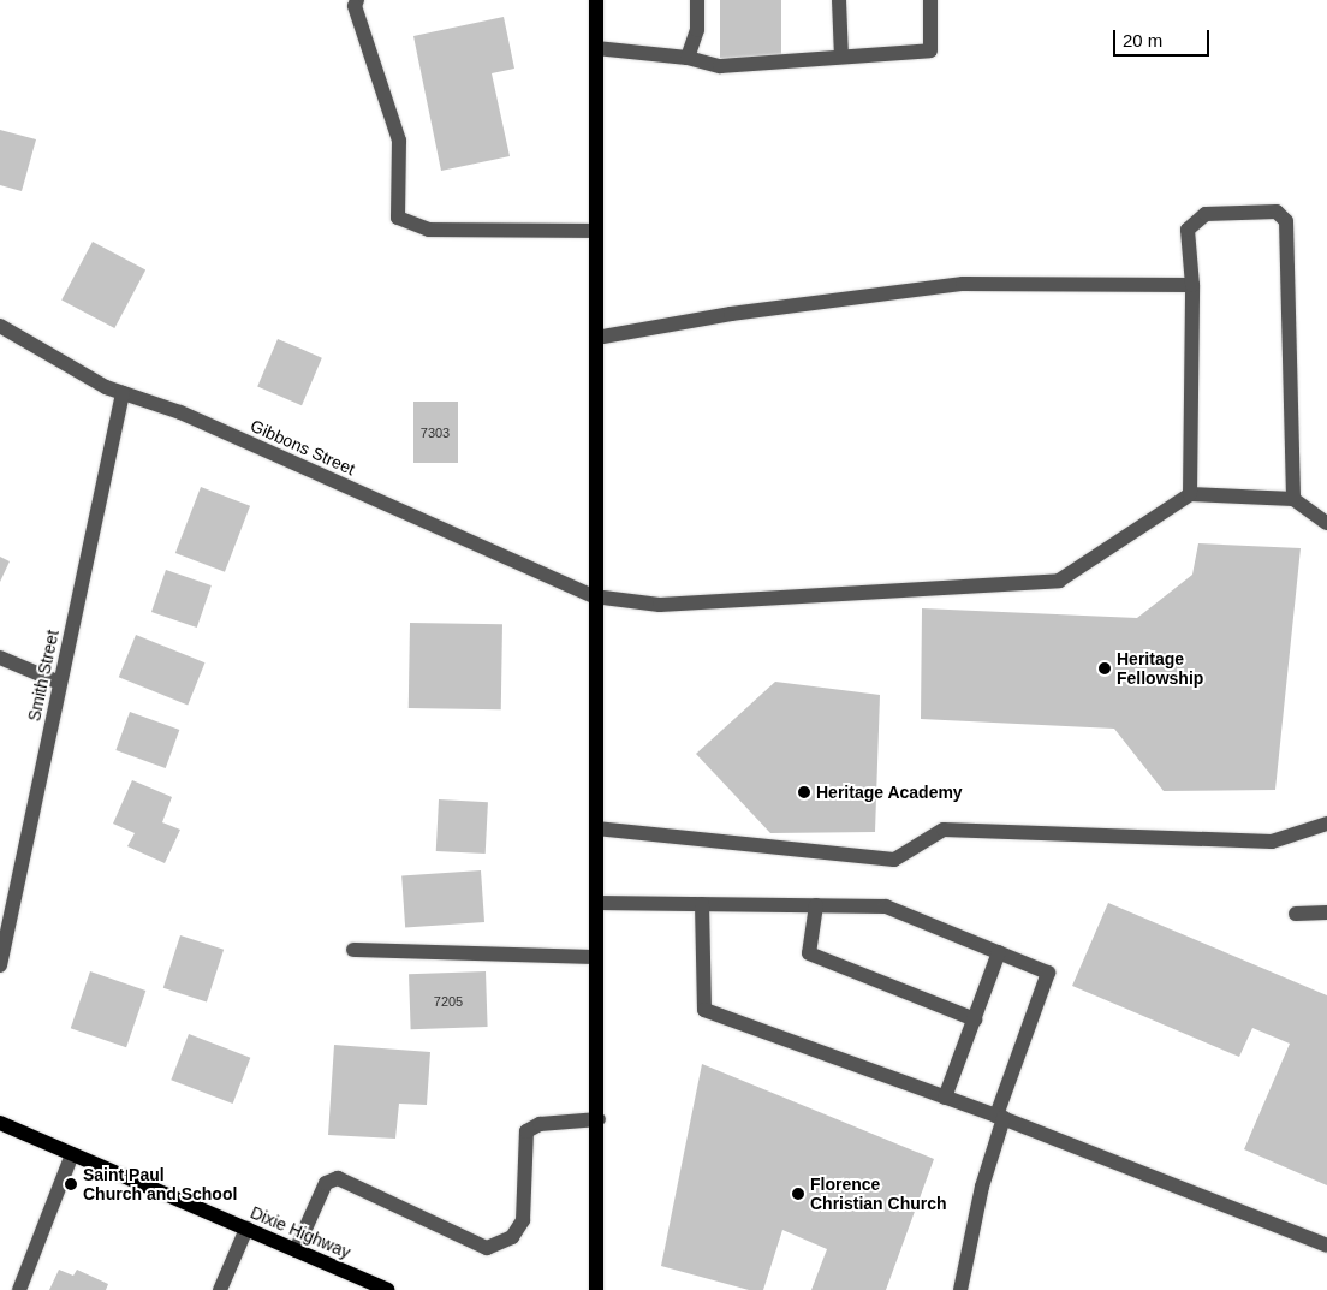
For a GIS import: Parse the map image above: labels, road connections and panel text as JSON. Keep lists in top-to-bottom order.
{
  "streets": {
    "main road": ["Dixie Highway"],
    "street": ["Gibbons Street", "Smith Street"]
  },
  "crossings": [
    ["Gibbons Street", "Smith Street"]
  ],
  "places": [
    "Heritage Fellowship",
    "Heritage Academy",
    "Saint Paul Church and School",
    "Florence Christian Church"
  ],
  "house_numbers": ["7303", "7205"],
  "scale_bar": "20 m"
}
